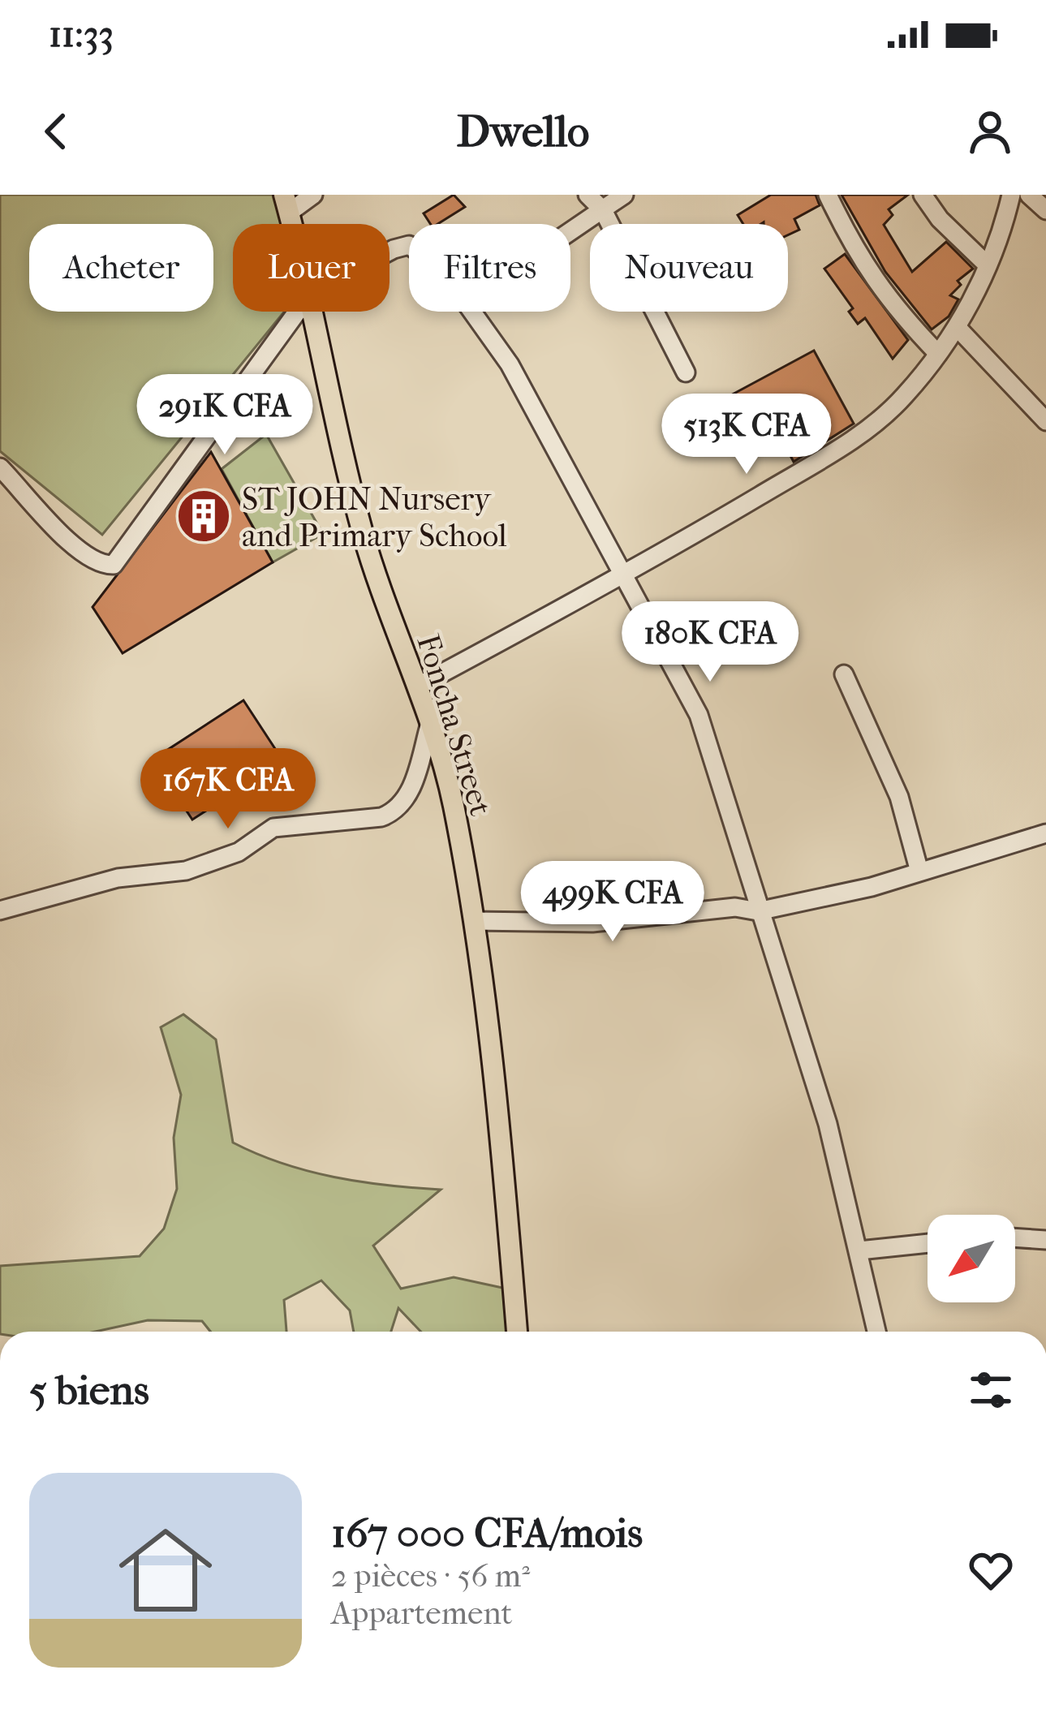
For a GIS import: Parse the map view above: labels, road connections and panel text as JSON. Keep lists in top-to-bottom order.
{
  "streets": {
    "main road": ["Foncha Street"]
  },
  "places": {
    "building": ["ST JOHN Nursery and Primary School"]
  },
  "north": "bottom left",
  "page": {
    "status": "11:33",
    "header": "Dwello",
    "chip": [
      "Acheter",
      "Louer",
      "Filtres",
      "Nouveau"
    ],
    "price": [
      "291K CFA",
      "513K CFA",
      "180K CFA",
      "167K CFA",
      "499K CFA"
    ],
    "heading": "5 biens",
    "list": [
      {
        "name": "167 000 CFA/mois",
        "note": "2 pièces · 56 m² · Appartement"
      }
    ]
  }
}
